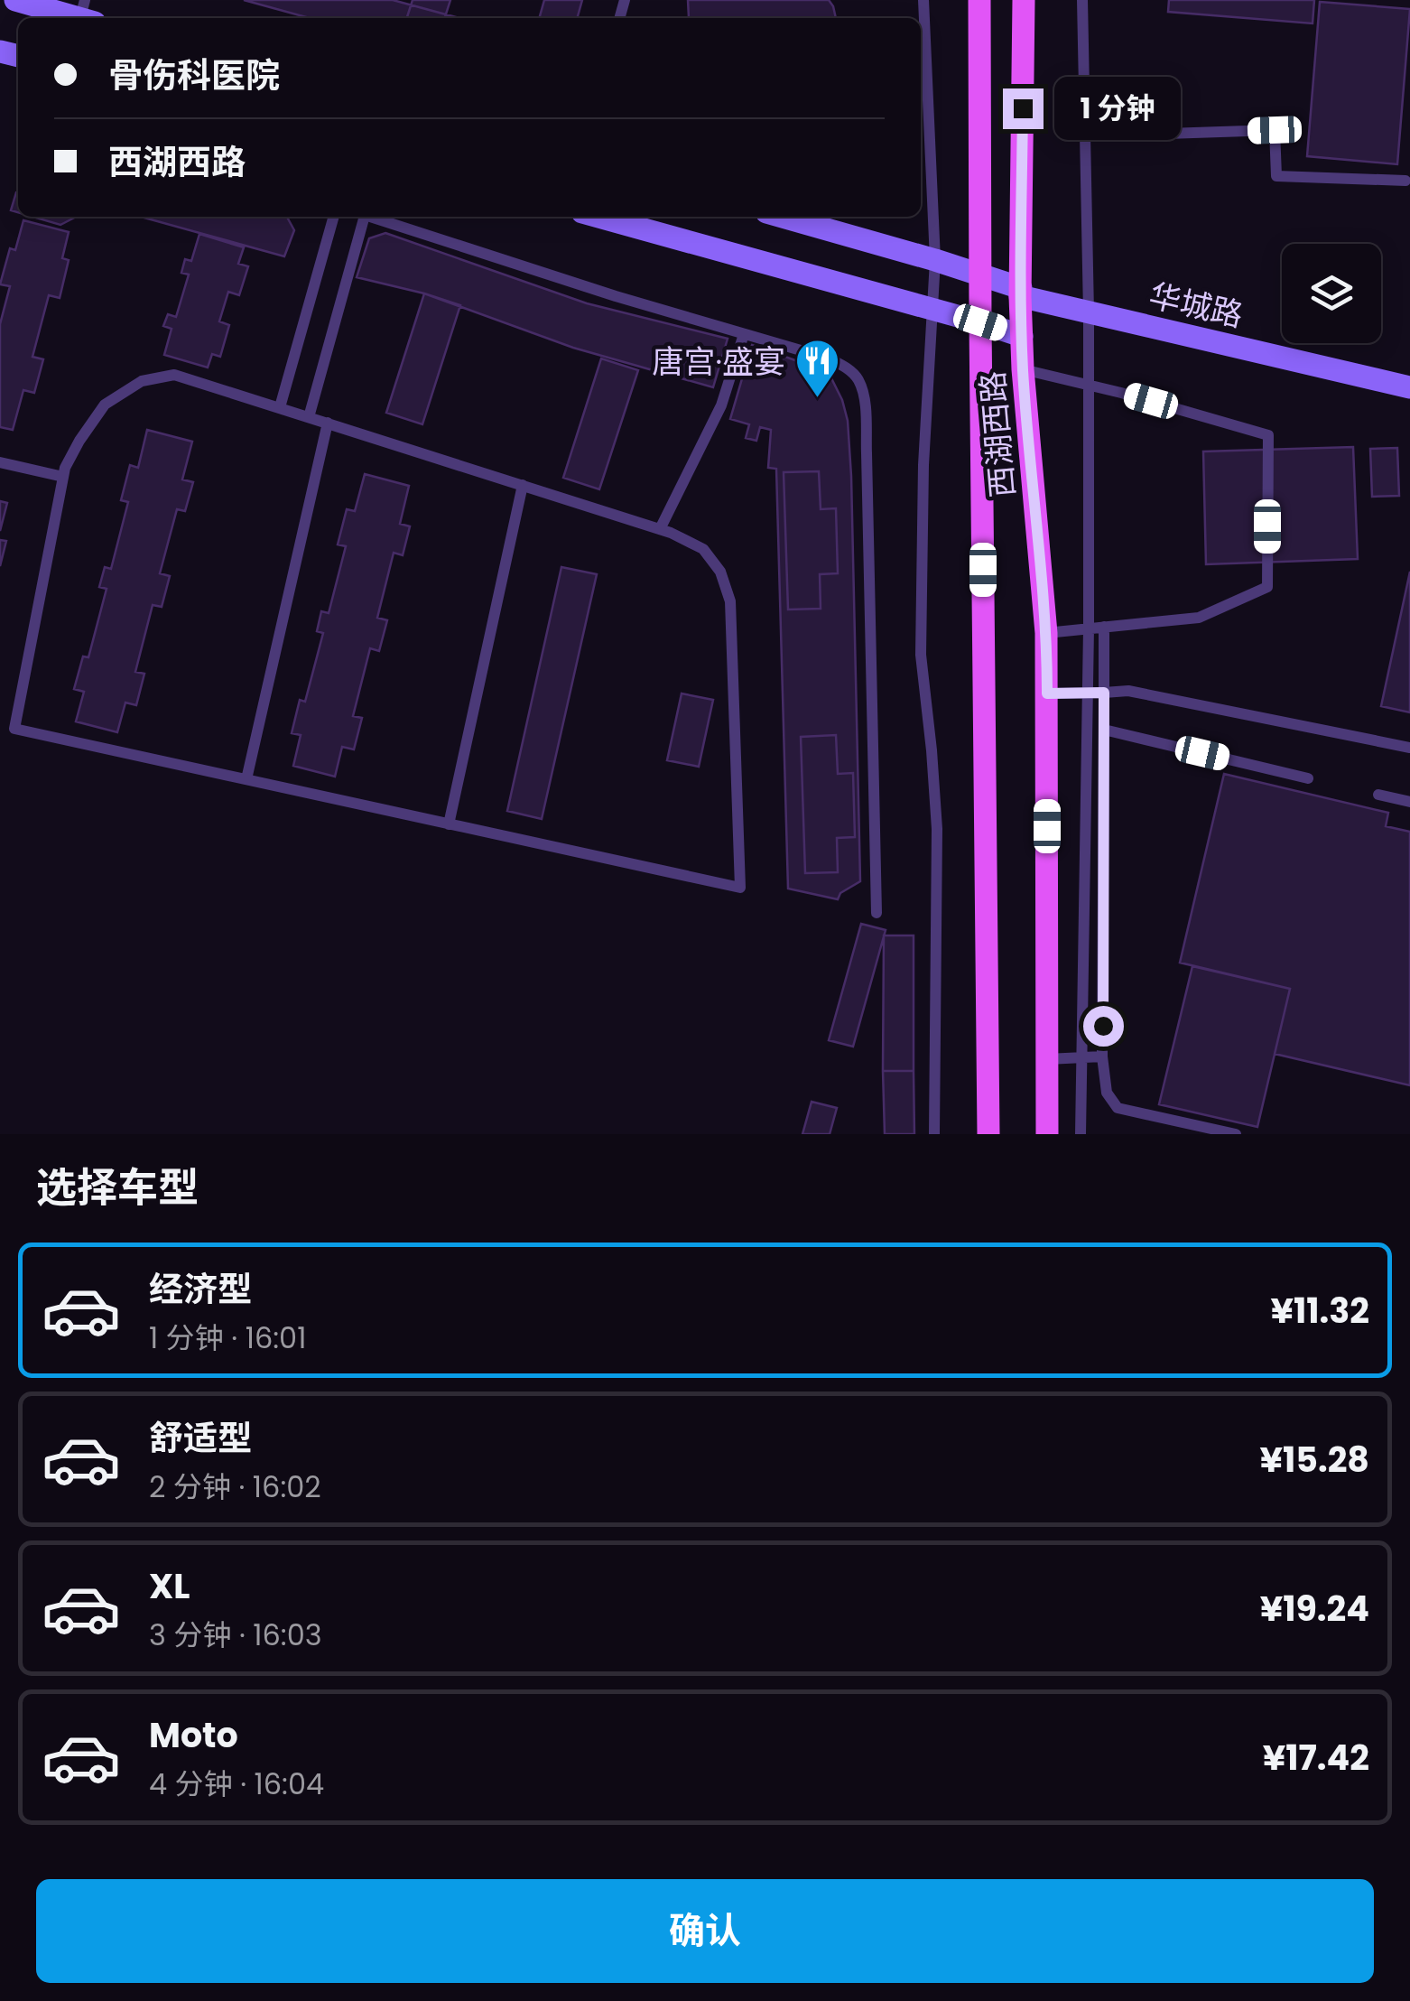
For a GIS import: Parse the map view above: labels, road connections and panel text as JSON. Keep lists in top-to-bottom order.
{
  "streets": {
    "main road": ["西湖西路"],
    "street": ["华城路"]
  },
  "crossings": [
    ["华城路", "西湖西路"]
  ],
  "places": {
    "restaurant": ["唐宫·盛宴"]
  },
  "page": {
    "banner": ["骨伤科医院", "西湖西路"],
    "bubble": "1 分钟",
    "heading": "选择车型",
    "list": [
      {
        "name": "经济型",
        "note": "1 分钟 · 16:01",
        "value": "¥11.32"
      },
      {
        "name": "舒适型",
        "note": "2 分钟 · 16:02",
        "value": "¥15.28"
      },
      {
        "name": "XL",
        "note": "3 分钟 · 16:03",
        "value": "¥19.24"
      },
      {
        "name": "Moto",
        "note": "4 分钟 · 16:04",
        "value": "¥17.42"
      }
    ],
    "buttons": "确认"
  }
}
